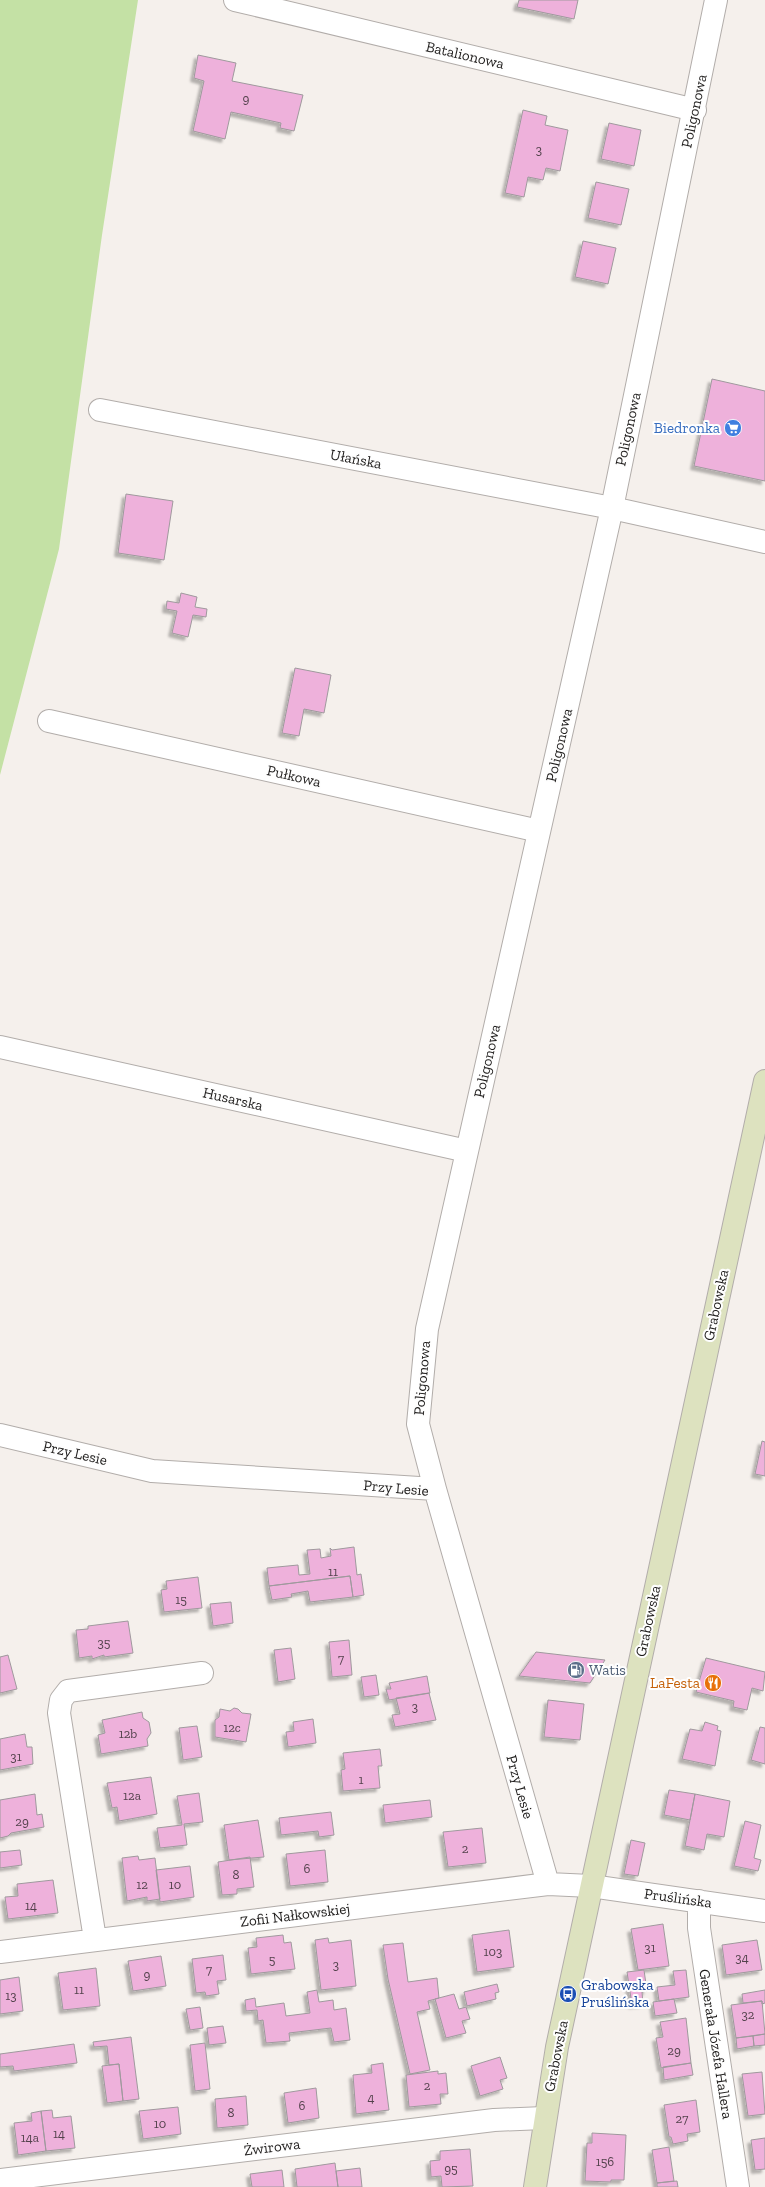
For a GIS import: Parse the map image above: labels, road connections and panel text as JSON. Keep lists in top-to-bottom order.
{
  "streets": {
    "street": [
      "Batalionowa",
      "Poligonowa",
      "Ułańska",
      "Pułkowa",
      "Husarska",
      "Grabowska",
      "Przy Lesie",
      "Pruślińska",
      "Zofii Nałkowskiej",
      "Generała Józefa Hallera",
      "Żwirowa"
    ]
  },
  "crossings": [
    ["Batalionowa", "Poligonowa"],
    ["Poligonowa", "Ułańska"],
    ["Poligonowa", "Pułkowa"],
    ["Poligonowa", "Husarska"],
    ["Poligonowa", "Przy Lesie"],
    ["Grabowska", "Pruślińska"],
    ["Grabowska", "Zofii Nałkowskiej"],
    ["Grabowska", "Żwirowa"],
    ["Przy Lesie", "Zofii Nałkowskiej"],
    ["Pruślińska", "Zofii Nałkowskiej"],
    ["Pruślińska", "Generała Józefa Hallera"]
  ],
  "places": {
    "supermarket": ["Biedronka"],
    "fuel station": ["Watis"],
    "restaurant": ["LaFesta"],
    "bus stop": ["Grabowska Pruślińska"]
  },
  "house_numbers": [
    "9",
    "3",
    "11",
    "15",
    "35",
    "7",
    "3",
    "12c",
    "12b",
    "31",
    "1",
    "12a",
    "29",
    "2",
    "6",
    "8",
    "12",
    "10",
    "14",
    "31",
    "103",
    "34",
    "5",
    "3",
    "7",
    "9",
    "11",
    "13",
    "32",
    "29",
    "2",
    "4",
    "6",
    "8",
    "27",
    "10",
    "14",
    "14a",
    "156",
    "95"
  ]
}
